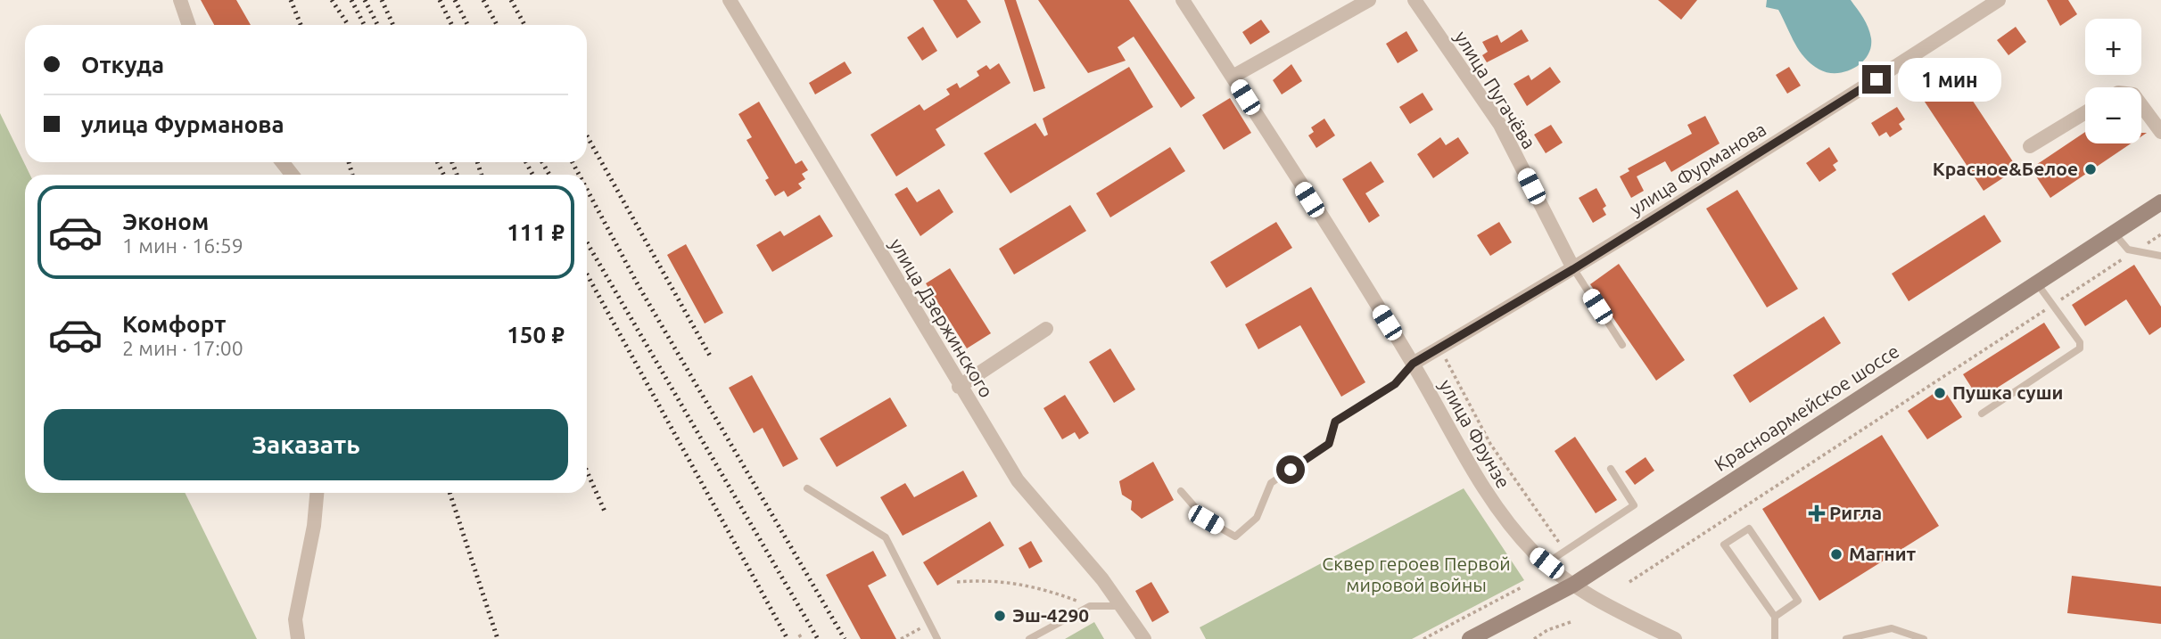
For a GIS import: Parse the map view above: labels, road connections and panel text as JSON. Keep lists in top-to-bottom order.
{
  "streets": {
    "street": [
      "улица Пугачёва",
      "улица Фурманова",
      "улица Дзержинского",
      "Красноармейское шоссе",
      "улица Фрунзе"
    ]
  },
  "crossings": [
    ["улица Пугачёва", "улица Фурманова"],
    ["улица Фурманова", "улица Фрунзе"],
    ["Красноармейское шоссе", "улица Фрунзе"]
  ],
  "parks": ["Сквер героев Первой мировой войны"],
  "places": {
    "other": [
      "Красное&Белое",
      "Пушка суши",
      "Магнит",
      "Эш-4290"
    ],
    "health": ["Ригла"]
  },
  "page": {
    "map_buttons": ["+", "−"],
    "banner": ["Откуда", "улица Фурманова"],
    "bubble": "1 мин",
    "list": [
      {
        "name": "Эконом",
        "note": "1 мин · 16:59",
        "value": "111 ₽"
      },
      {
        "name": "Комфорт",
        "note": "2 мин · 17:00",
        "value": "150 ₽"
      }
    ],
    "buttons": "Заказать"
  }
}
